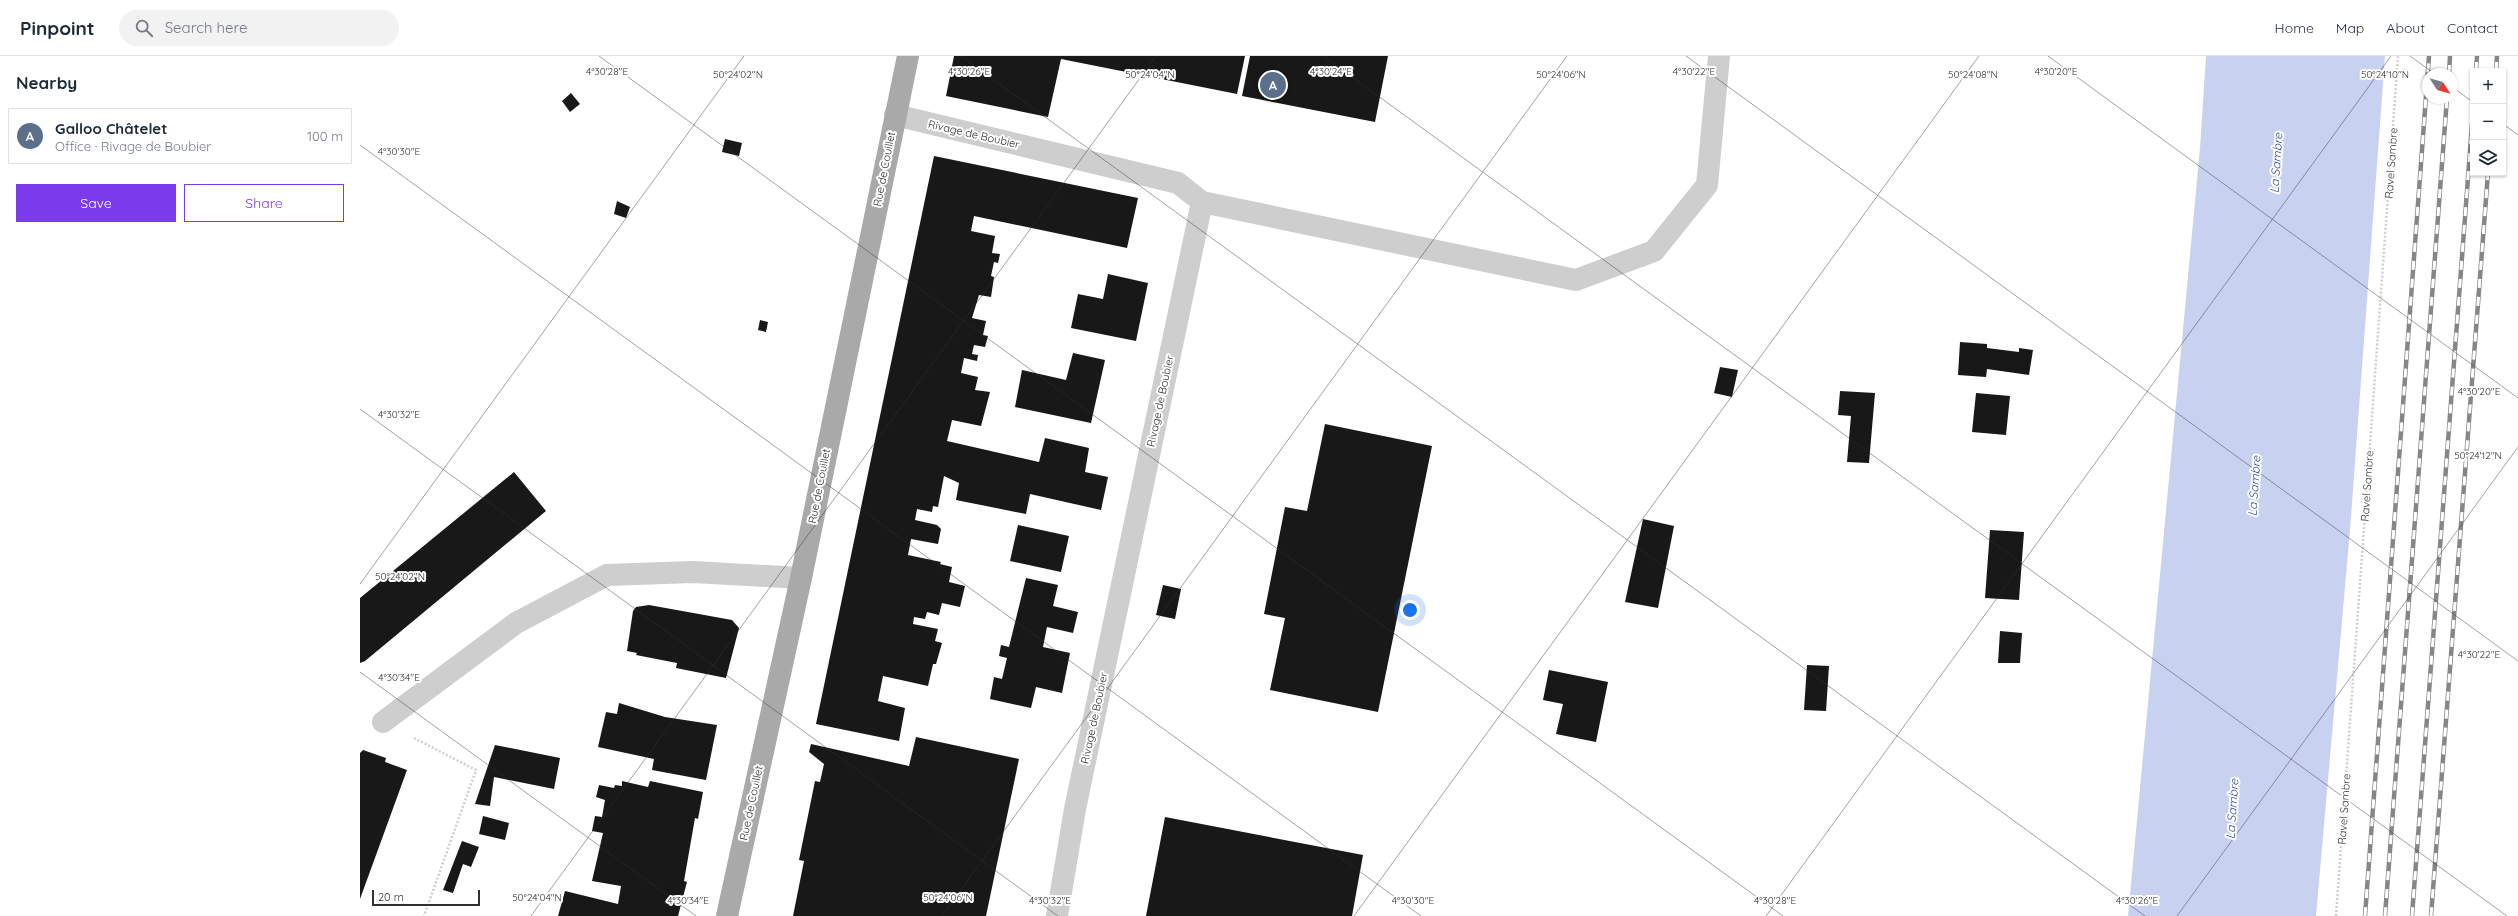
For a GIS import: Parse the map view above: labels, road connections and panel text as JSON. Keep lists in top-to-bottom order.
{
  "streets": {
    "main road": ["Rue de Couillet"],
    "street": ["Rivage de Boubier"],
    "path": ["Ravel Sambre"]
  },
  "crossings": [
    ["Rivage de Boubier", "Rue de Couillet"]
  ],
  "water": ["La Sambre"],
  "scale_bar": "20 m",
  "north": "bottom right",
  "page": {
    "header": "Pinpoint",
    "search": "Search here",
    "nav": [
      "Home",
      "Map",
      "About",
      "Contact"
    ],
    "heading": "Nearby",
    "map_buttons": ["+", "−"],
    "pins": "A",
    "list": [
      {
        "mark": "A",
        "name": "Galloo Châtelet",
        "note": "Office · Rivage de Boubier",
        "value": "100 m"
      }
    ],
    "buttons": ["Save", "Share"],
    "scale": "20 m"
  },
  "coordinates": [
    "4°30'26\"E",
    "4°30'24\"E",
    "4°30'22\"E",
    "4°30'20\"E",
    "4°30'28\"E",
    "50°24'02\"N",
    "50°24'08\"N",
    "50°24'10\"N",
    "50°24'04\"N",
    "50°24'06\"N",
    "4°30'30\"E",
    "4°30'32\"E",
    "50°24'12\"N",
    "4°30'34\"E"
  ]
}
